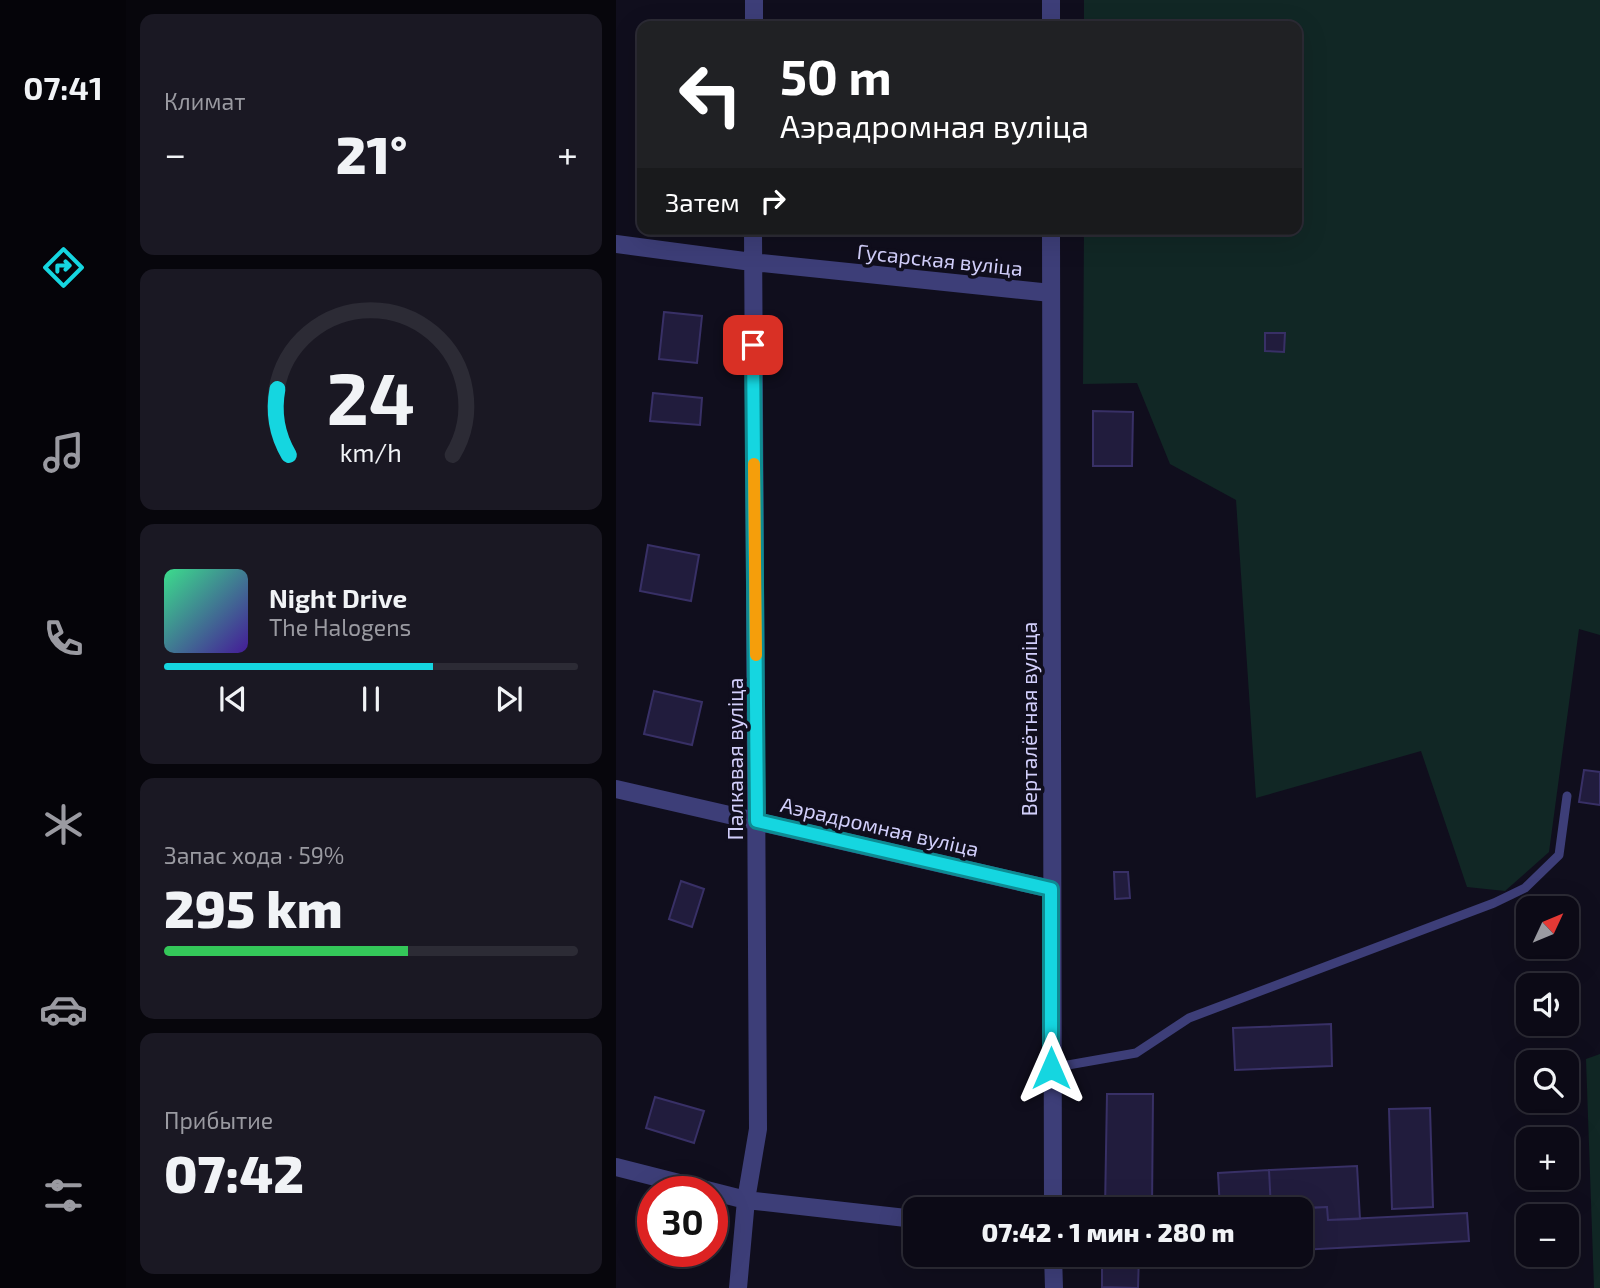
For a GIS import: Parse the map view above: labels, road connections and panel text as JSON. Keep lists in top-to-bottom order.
{
  "streets": {
    "street": [
      "Гусарская вуліца",
      "Верталётная вуліца",
      "Палкавая вуліца",
      "Аэрадромная вуліца"
    ]
  },
  "crossings": [
    ["Гусарская вуліца", "Верталётная вуліца"],
    ["Гусарская вуліца", "Палкавая вуліца"],
    ["Верталётная вуліца", "Аэрадромная вуліца"],
    ["Палкавая вуліца", "Аэрадромная вуліца"]
  ],
  "north": "top right",
  "page": {
    "tabs": "07:41",
    "tile": [
      "Климат",
      ["Запас хода · 59%", "295 km"],
      ["Прибытие", "07:42"]
    ],
    "turn": ["50 m", "Аэрадромная вуліца"],
    "heat": ["−", "21°", "+"],
    "then": "Затем",
    "song": ["Night Drive", "The Halogens"],
    "map_buttons": ["+", "−"],
    "limit": "30",
    "trip": "07:42 · 1 мин · 280 m",
    "gauge": ["24", "km/h"]
  }
}
